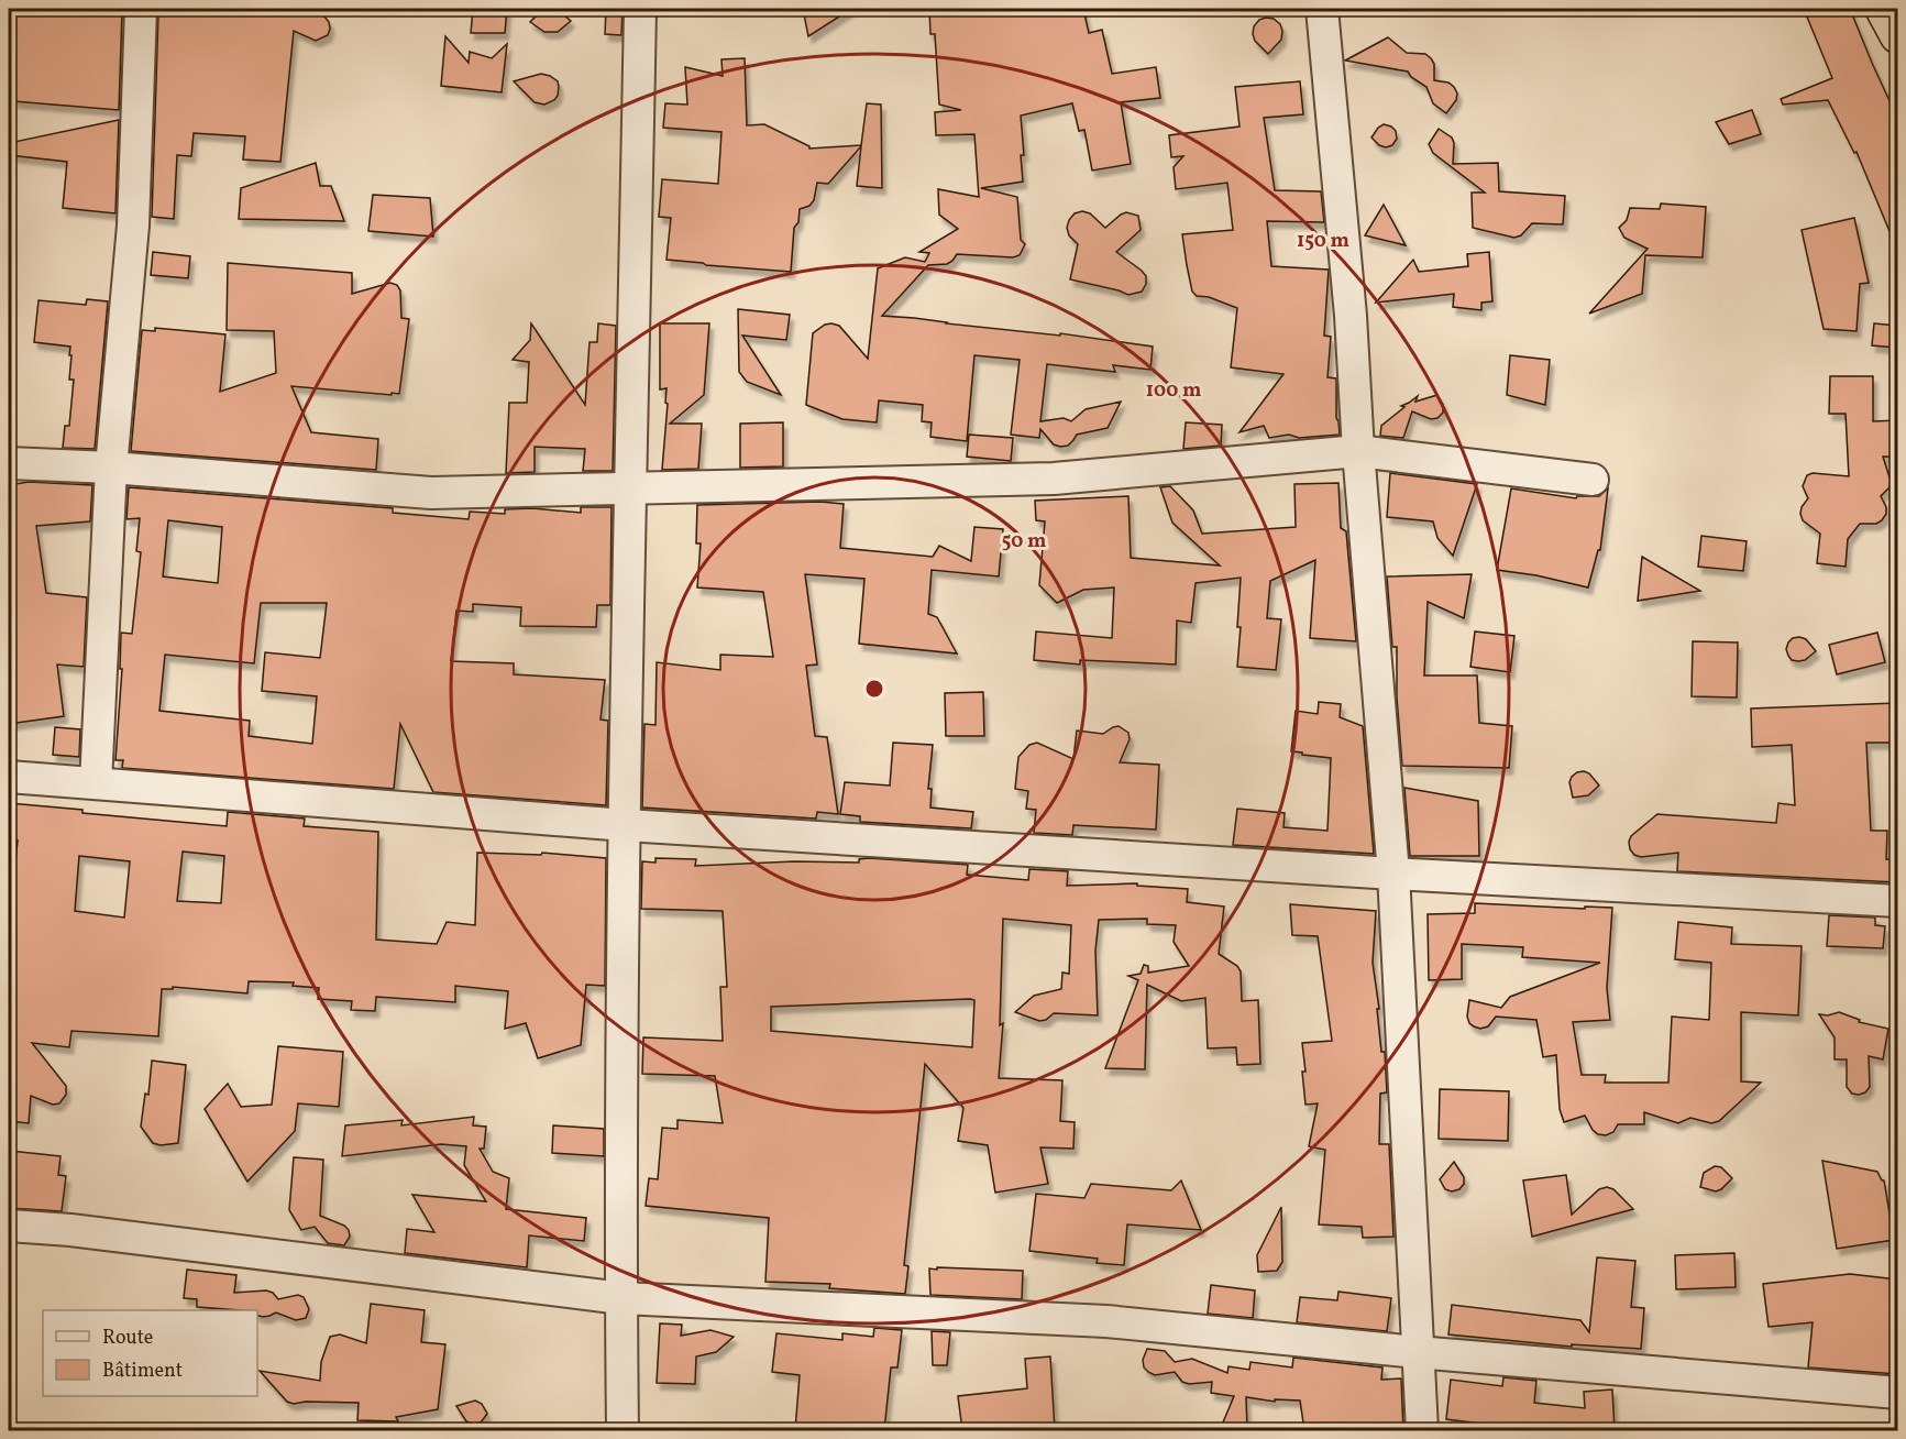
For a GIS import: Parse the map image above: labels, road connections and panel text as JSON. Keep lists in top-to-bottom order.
{
  "legend": ["Route", "Bâtiment"],
  "rings": ["150 m", "100 m", "50 m"]
}
